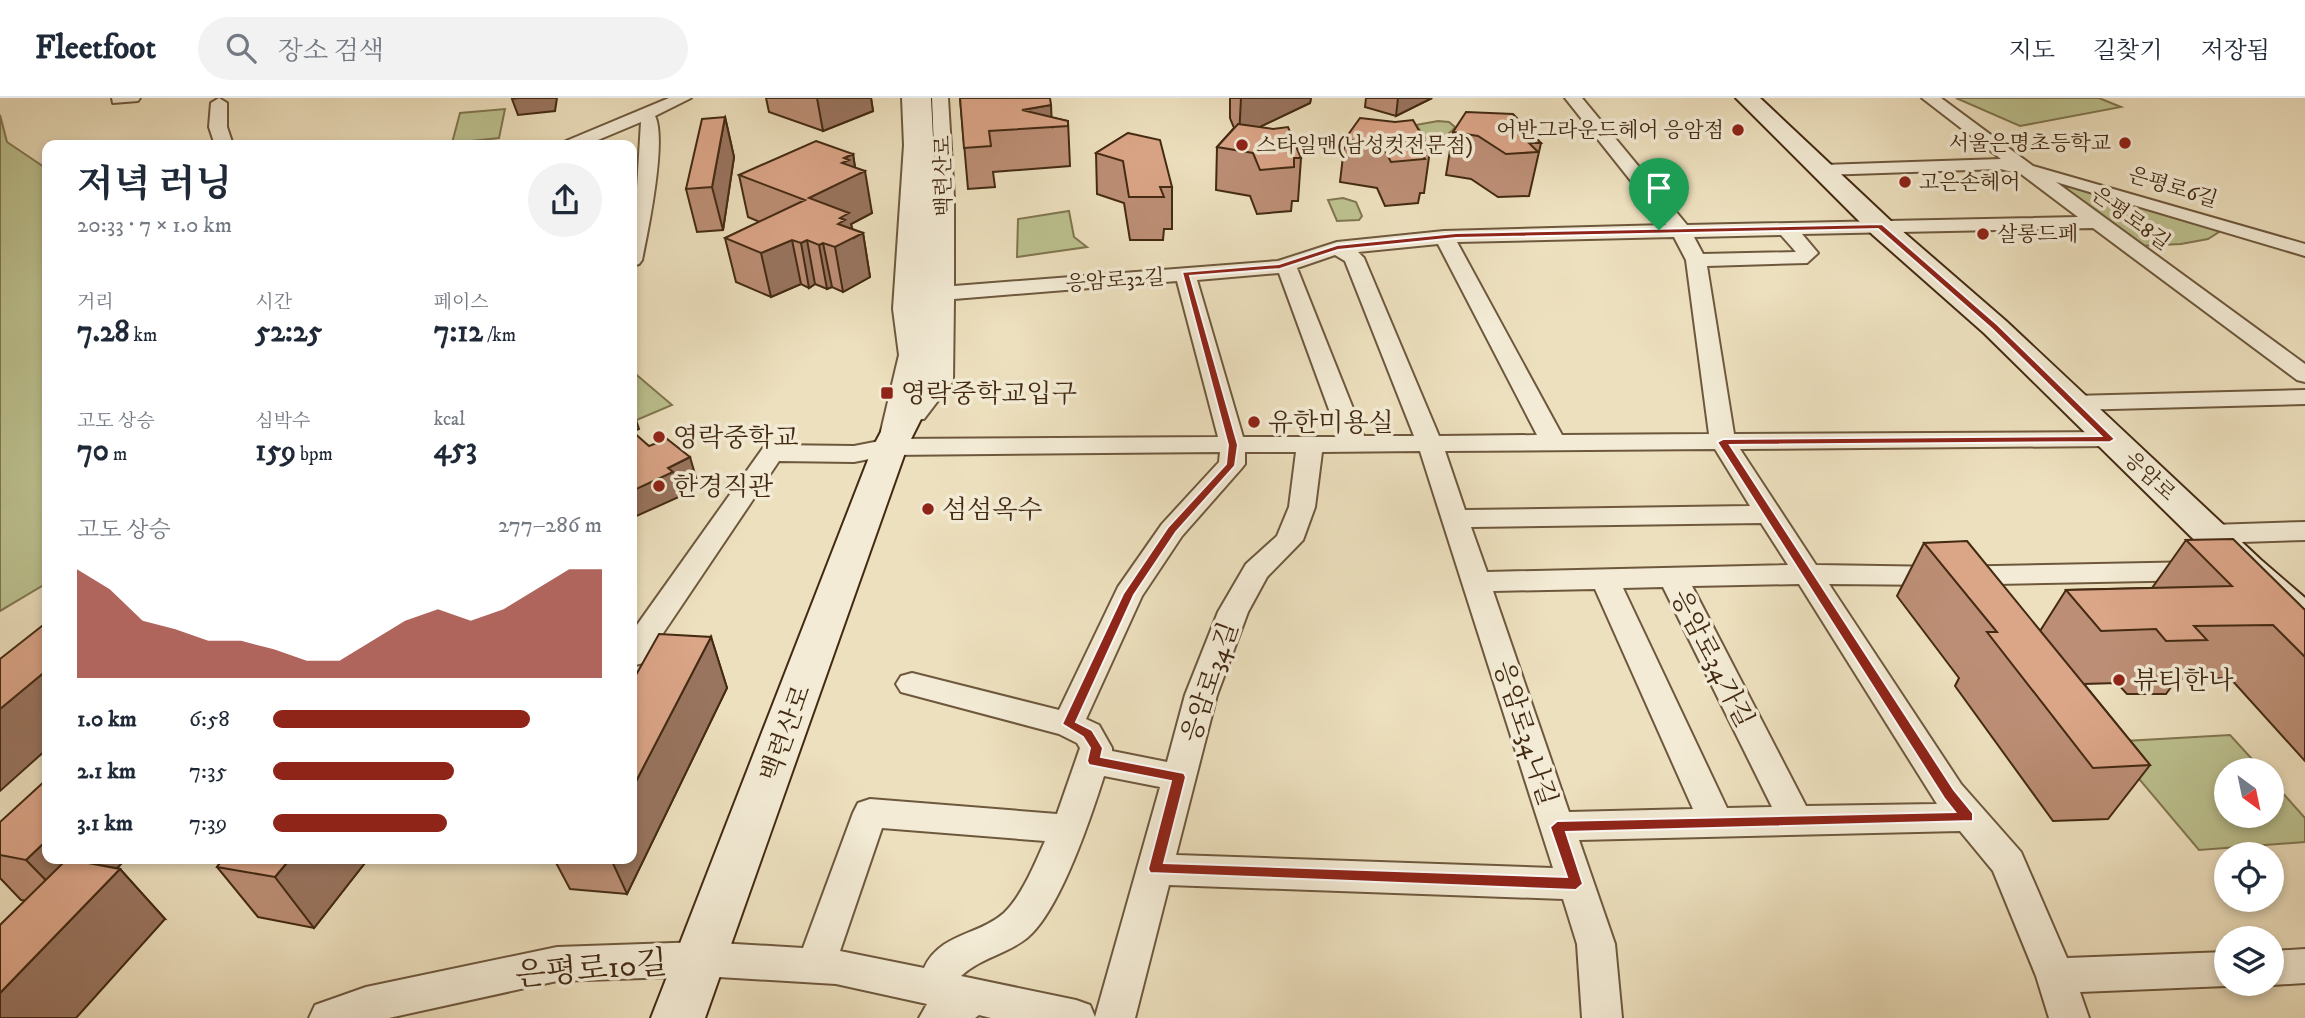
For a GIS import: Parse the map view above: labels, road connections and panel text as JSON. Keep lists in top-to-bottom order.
{
  "streets": {
    "main road": ["백련산로", "응암로"],
    "street": [
      "은평로6길",
      "은평로8길",
      "응암로32길",
      "응암로34가길",
      "응암로34길",
      "응암로34나길",
      "은평로10길"
    ]
  },
  "crossings": [
    ["백련산로", "응암로32길"],
    ["백련산로", "은평로10길"],
    ["은평로6길", "은평로8길"],
    ["은평로6길", "응암로"],
    ["은평로8길", "응암로32길"],
    ["응암로32길", "응암로"]
  ],
  "places": {
    "other": [
      "어반그라운드헤어 응암점",
      "서울은명초등학교",
      "스타일맨(남성컷전문점)",
      "고은손헤어",
      "살롱드페",
      "유한미용실",
      "영락중학교",
      "한경직관",
      "섬섬옥수",
      "뷰티한나"
    ],
    "transit": ["영락중학교입구"]
  },
  "north": "bottom right",
  "page": {
    "header": "Fleetfoot",
    "search": "장소 검색",
    "nav": ["지도", "길찾기", "저장됨"],
    "heading": ["저녁 러닝", "20:33 · 7 × 1.0 km"],
    "stats": [
      ["거리", "7.28 km"],
      ["시간", "52:25"],
      ["페이스", "7:12 /km"],
      ["고도 상승", "70 m"],
      ["심박수", "159 bpm"],
      ["kcal", "453"]
    ],
    "chart": ["고도 상승", "277–286 m"],
    "list": [
      {
        "name": "1.0 km",
        "note": "6:58"
      },
      {
        "name": "2.1 km",
        "note": "7:35"
      },
      {
        "name": "3.1 km",
        "note": "7:39"
      }
    ]
  }
}
